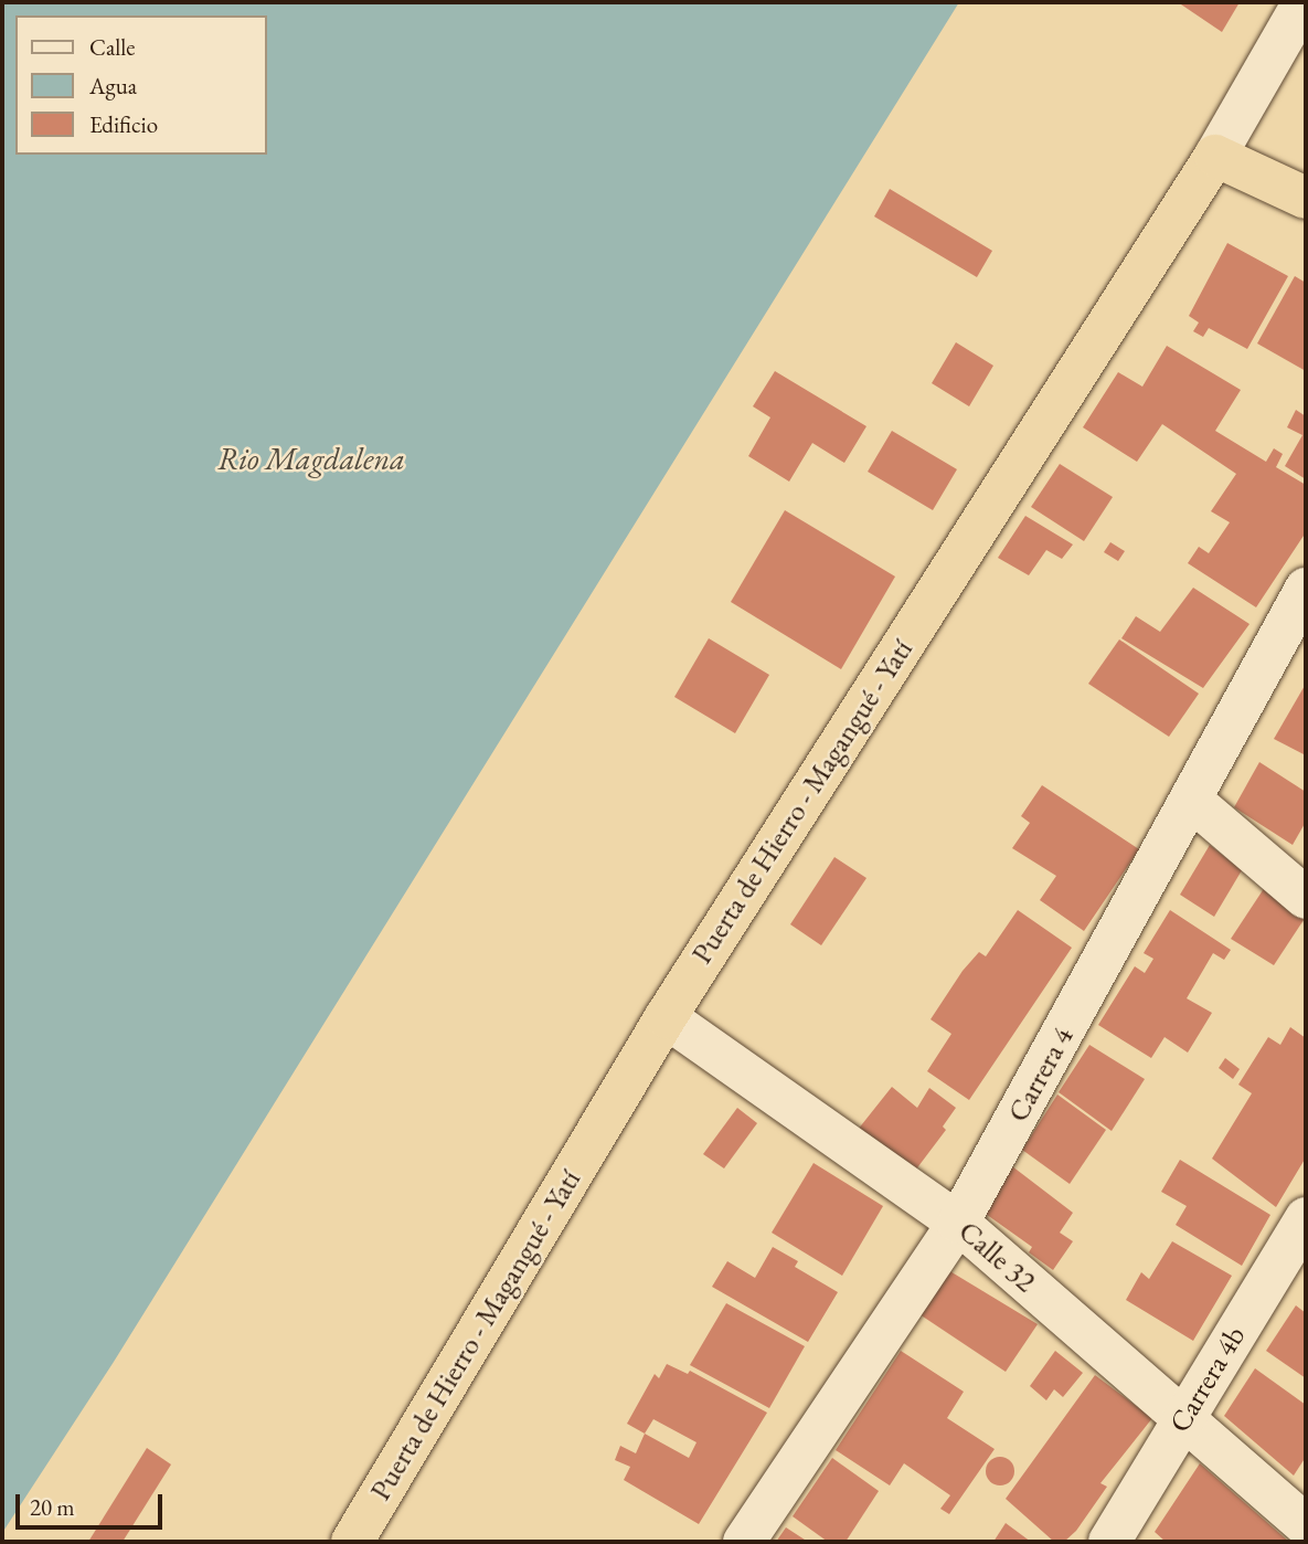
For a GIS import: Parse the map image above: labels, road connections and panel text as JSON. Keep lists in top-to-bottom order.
{
  "streets": {
    "highway": ["Puerta de Hierro - Magangué - Yatí"],
    "street": ["Carrera 4", "Calle 32", "Carrera 4b"]
  },
  "crossings": [
    ["Puerta de Hierro - Magangué - Yatí", "Calle 32"],
    ["Carrera 4", "Calle 32"],
    ["Calle 32", "Carrera 4b"]
  ],
  "water": ["Rio Magdalena"],
  "legend": ["Calle", "Agua", "Edificio"],
  "scale_bar": "20 m"
}
